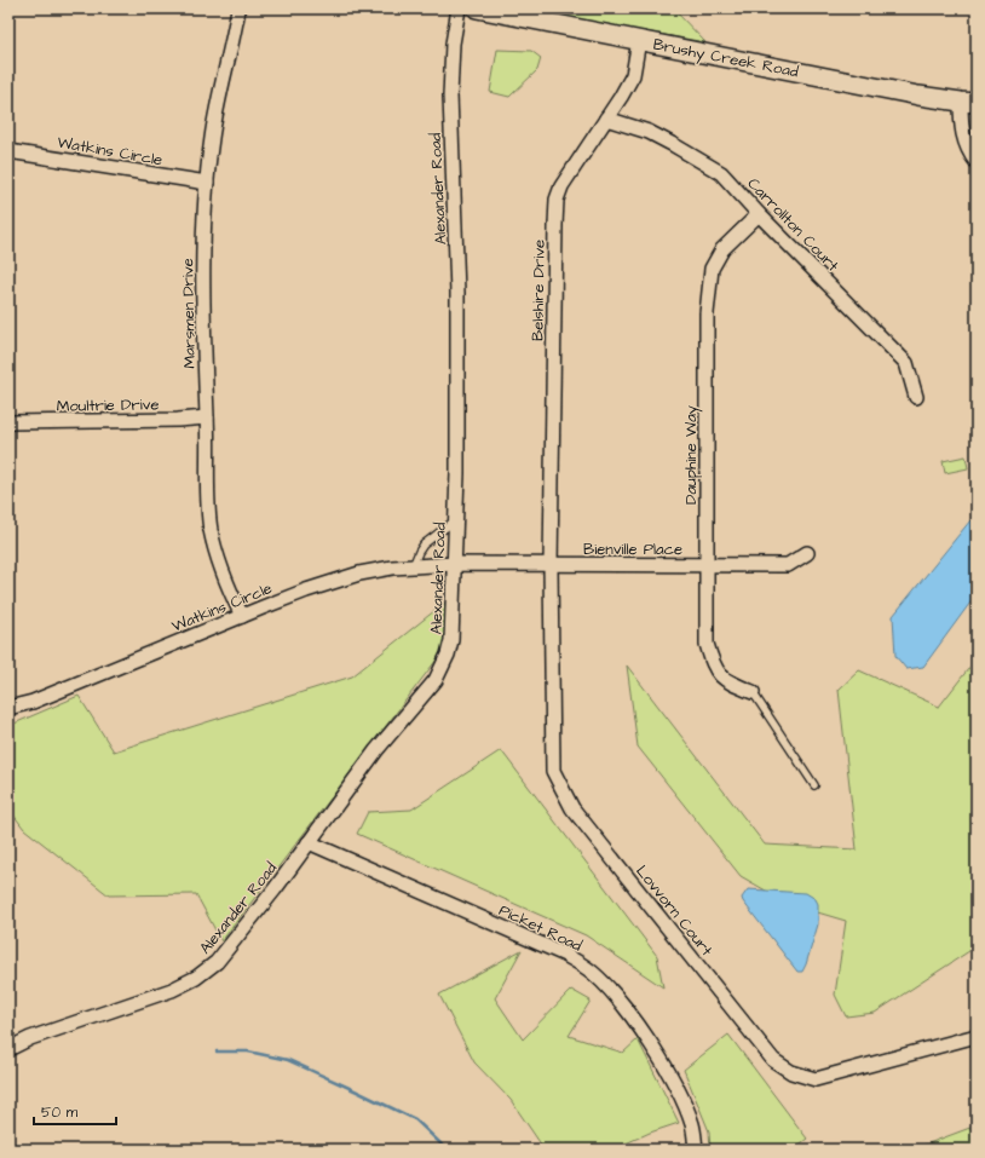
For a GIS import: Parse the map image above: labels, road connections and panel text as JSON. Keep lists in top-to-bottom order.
{
  "streets": {
    "main road": ["Brushy Creek Road"],
    "street": [
      "Watkins Circle",
      "Alexander Road",
      "Carrollton Court",
      "Belshire Drive",
      "Marsmen Drive",
      "Moultrie Drive",
      "Dauphine Way",
      "Bienville Place",
      "Lovvorn Court",
      "Picket Road"
    ]
  },
  "crossings": [
    ["Brushy Creek Road", "Belshire Drive"],
    ["Watkins Circle", "Alexander Road"],
    ["Watkins Circle", "Marsmen Drive"],
    ["Watkins Circle", "Bienville Place"],
    ["Alexander Road", "Bienville Place"],
    ["Alexander Road", "Picket Road"],
    ["Carrollton Court", "Belshire Drive"],
    ["Carrollton Court", "Dauphine Way"],
    ["Belshire Drive", "Bienville Place"],
    ["Belshire Drive", "Lovvorn Court"],
    ["Marsmen Drive", "Moultrie Drive"],
    ["Dauphine Way", "Bienville Place"],
    ["Bienville Place", "Lovvorn Court"]
  ],
  "scale_bar": "50 m"
}
